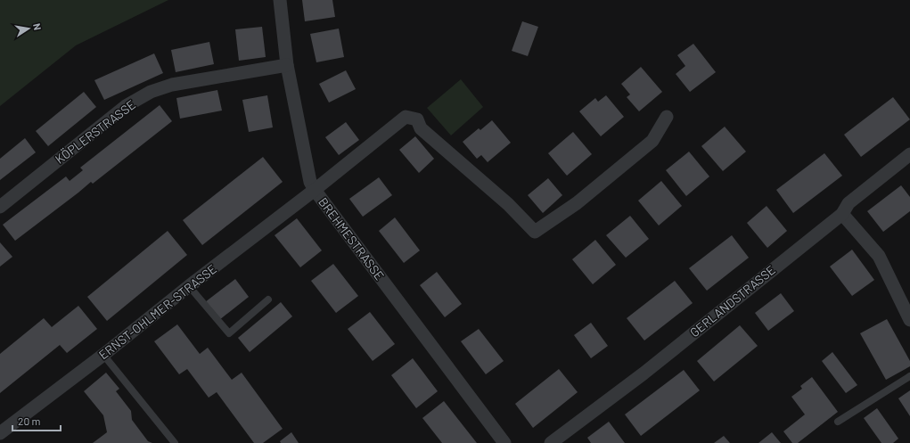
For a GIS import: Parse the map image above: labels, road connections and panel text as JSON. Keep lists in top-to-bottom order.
{
  "streets": {
    "street": [
      "KÖPLERSTRASSE",
      "BREHMESTRASSE",
      "GERLANDSTRASSE",
      "ERNST-OHLMER-STRASSE"
    ]
  },
  "crossings": [
    ["KÖPLERSTRASSE", "BREHMESTRASSE"],
    ["BREHMESTRASSE", "ERNST-OHLMER-STRASSE"]
  ],
  "scale_bar": "20 m",
  "north": "right"
}
